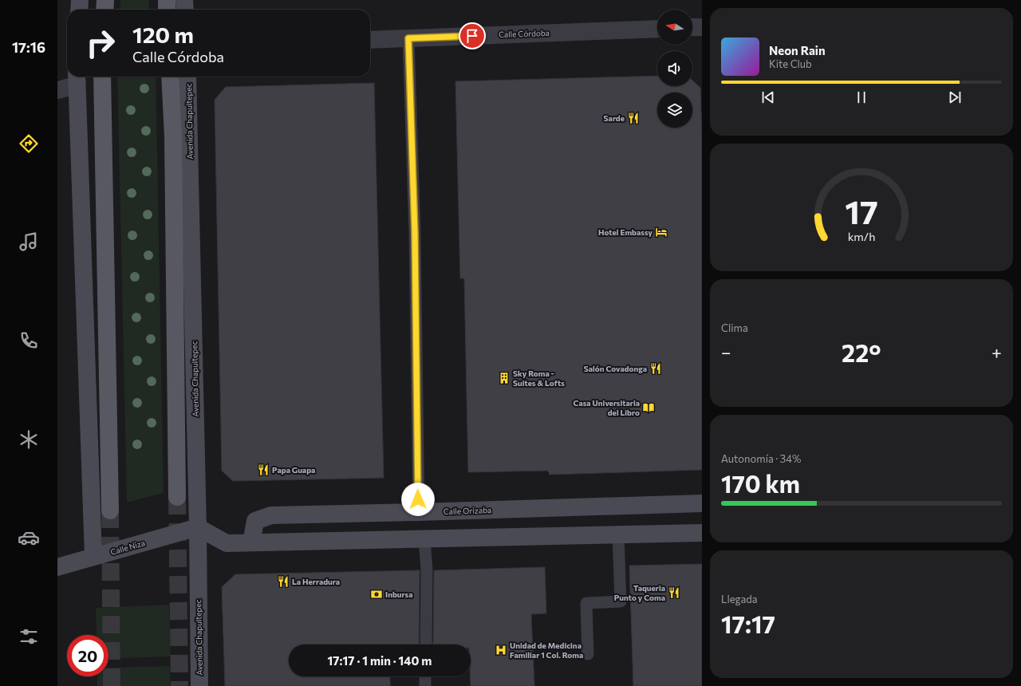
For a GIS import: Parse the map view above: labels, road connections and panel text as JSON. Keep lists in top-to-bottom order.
{
  "streets": {
    "main road": ["Avenida Chapultepec"],
    "street": ["Calle Córdoba", "Calle Orizaba", "Calle Niza"]
  },
  "crossings": [
    ["Avenida Chapultepec", "Calle Niza"]
  ],
  "places": {
    "restaurant": [
      "Sarde",
      "Salón Covadonga",
      "Papa Guapa",
      "La Herradura",
      "Taqueria Punto y Coma"
    ],
    "hotel": ["Hotel Embassy"],
    "building": ["Sky Roma - Suites & Lofts"],
    "library": ["Casa Universitaria del Libro"],
    "bank": ["Inbursa"],
    "hospital": ["Unidad de Medicina Familiar 1 Col. Roma"]
  },
  "north": "left",
  "page": {
    "tabs": "17:16",
    "turn": ["120 m", "Calle Córdoba"],
    "song": ["Neon Rain", "Kite Club"],
    "tile": [
      "Clima",
      ["Autonomía · 34%", "170 km"],
      ["Llegada", "17:17"]
    ],
    "heat": ["−", "22°", "+"],
    "limit": "20",
    "trip": "17:17 · 1 min · 140 m",
    "gauge": ["17", "km/h"]
  }
}
